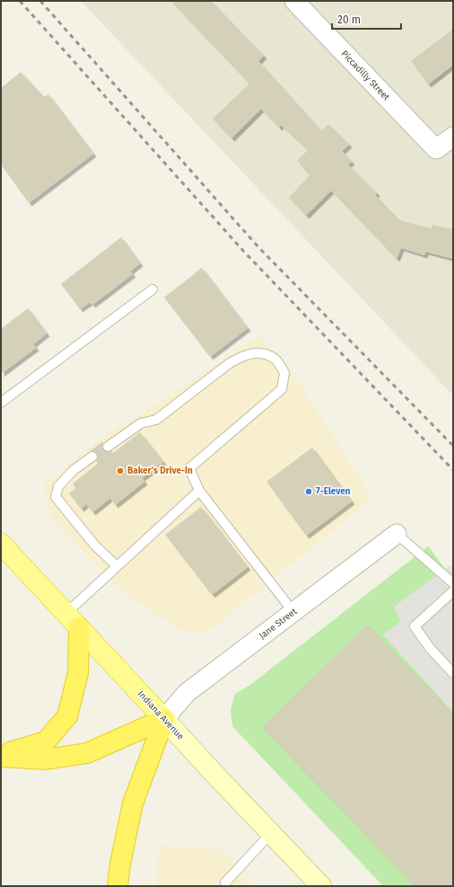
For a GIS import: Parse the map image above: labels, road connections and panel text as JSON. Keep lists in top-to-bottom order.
{
  "streets": {
    "main road": ["Indiana Avenue"],
    "street": ["Piccadilly Street", "Jane Street"]
  },
  "crossings": [
    ["Jane Street", "Indiana Avenue"]
  ],
  "places": ["Baker's Drive-In", "7-Eleven"],
  "scale_bar": "20 m"
}
